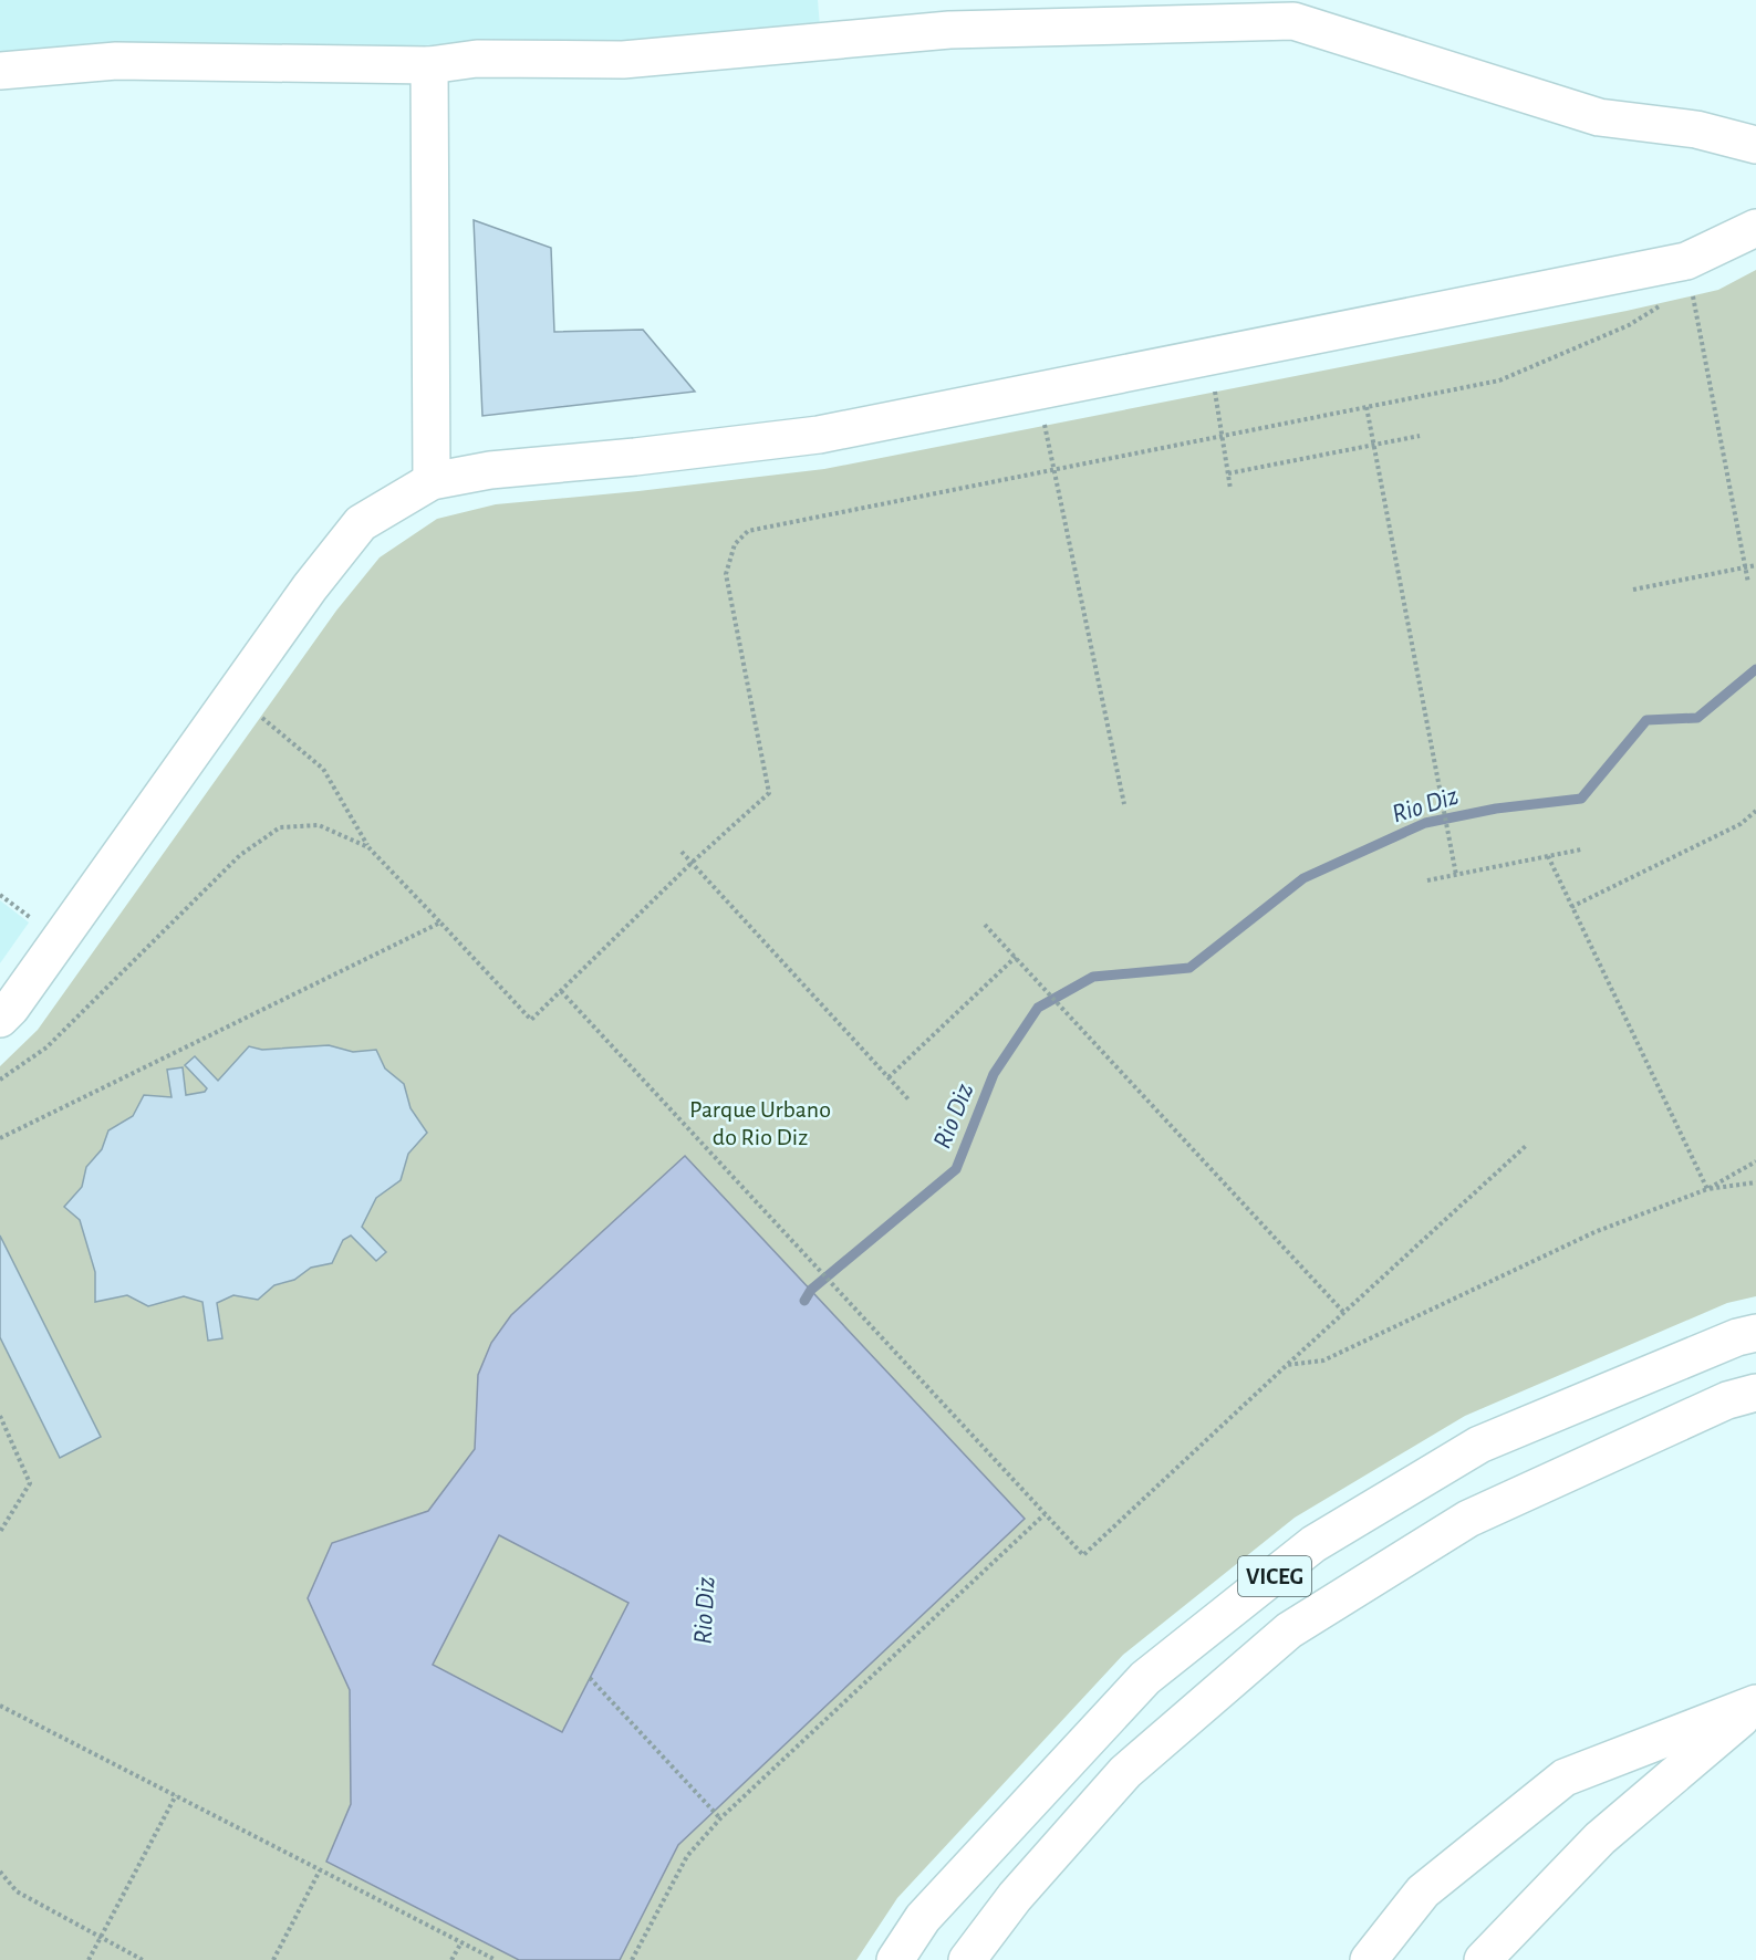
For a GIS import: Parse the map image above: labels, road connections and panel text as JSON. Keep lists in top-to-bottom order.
{
  "streets": {
    "main road": ["VICEG"]
  },
  "water": ["Rio Diz"],
  "parks": ["Parque Urbano do Rio Diz"]
}
